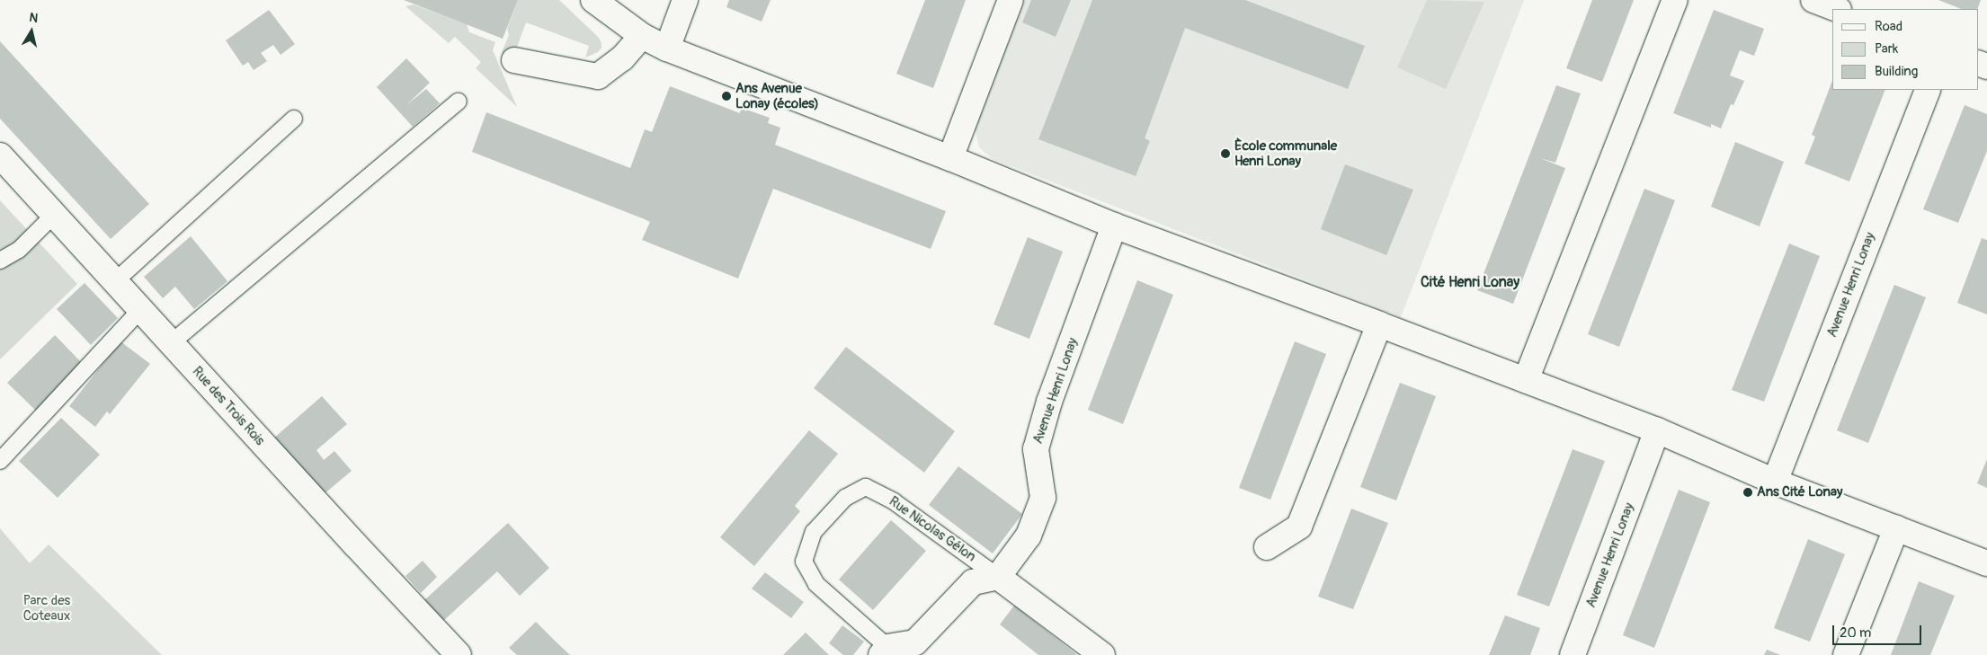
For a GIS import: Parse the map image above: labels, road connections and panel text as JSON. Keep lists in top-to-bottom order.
{
  "streets": {
    "street": ["Avenue Henri Lonay", "Rue des Trois Rois", "Rue Nicolas Gélon"]
  },
  "crossings": [
    ["Avenue Henri Lonay", "Rue Nicolas Gélon"]
  ],
  "districts": ["Cité Henri Lonay"],
  "parks": ["Parc des Coteaux"],
  "places": ["Ans Avenue Lonay (écoles)", "Ècole communale Henri Lonay", "Ans Cité Lonay"],
  "legend": ["Road", "Park", "Building"],
  "scale_bar": "20 m",
  "north": "top"
}
